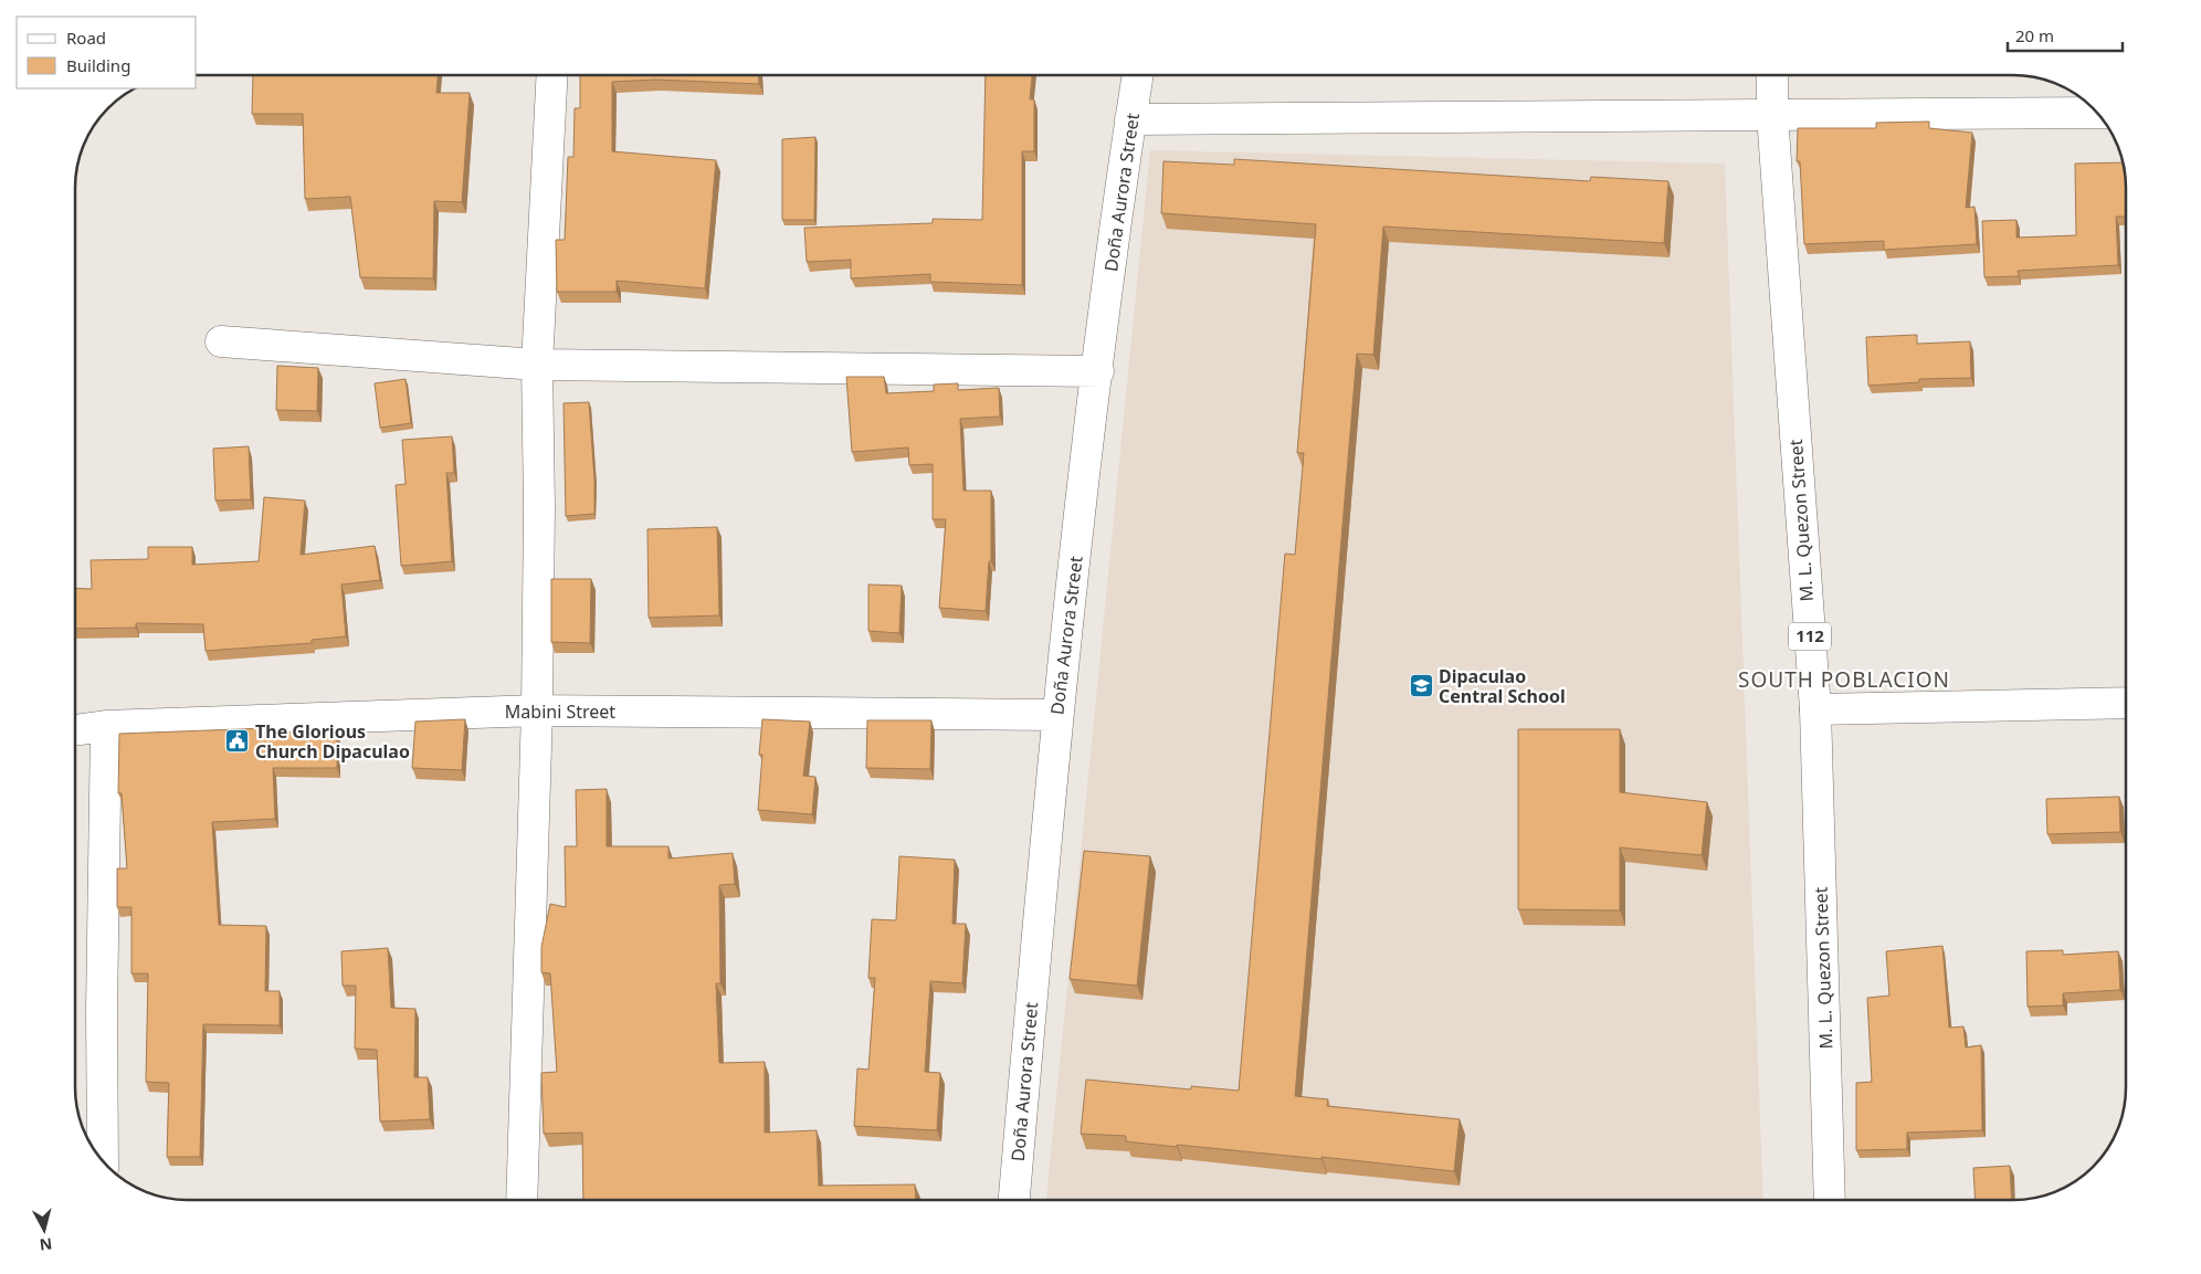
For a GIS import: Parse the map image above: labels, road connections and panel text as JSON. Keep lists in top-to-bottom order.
{
  "streets": {
    "street": [
      "Doña Aurora Street",
      "M. L. Quezon Street",
      "112",
      "Mabini Street"
    ]
  },
  "crossings": [
    ["Doña Aurora Street", "Mabini Street"]
  ],
  "districts": ["SOUTH POBLACION"],
  "places": {
    "school or university": ["Dipaculao Central School"],
    "public building": ["The Glorious Church Dipaculao"]
  },
  "legend": ["Road", "Building"],
  "scale_bar": "20 m",
  "north": "bottom"
}
